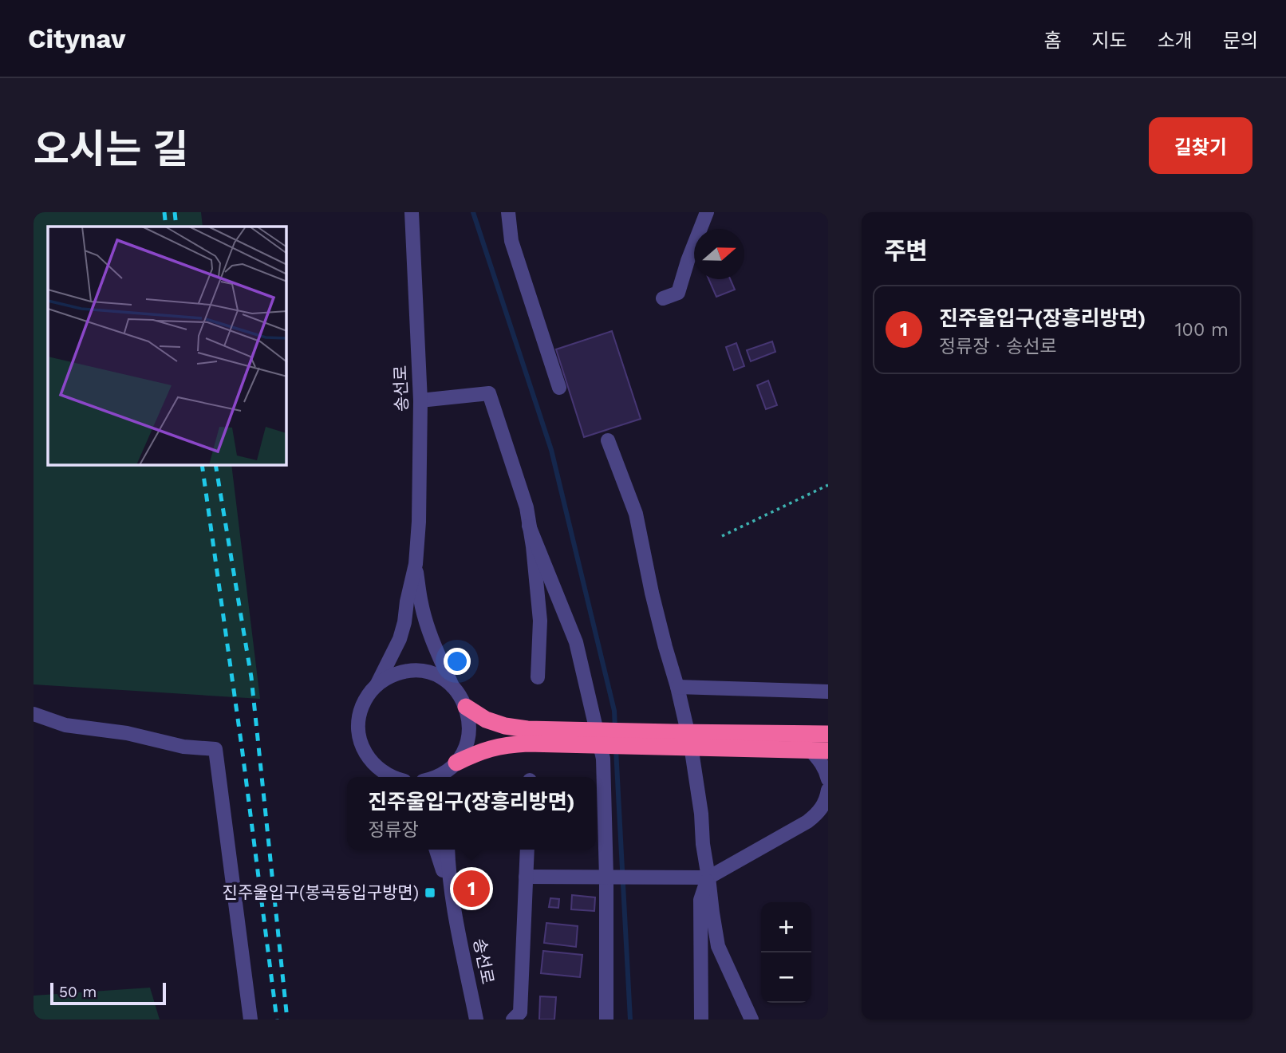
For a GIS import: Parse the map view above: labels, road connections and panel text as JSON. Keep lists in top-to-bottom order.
{
  "streets": {
    "street": ["송선로"]
  },
  "places": {
    "transit": ["진주울입구(봉곡동입구방면)"]
  },
  "scale_bar": "50 m",
  "north": "right",
  "page": {
    "header": "Citynav",
    "nav": [
      "홈",
      "지도",
      "소개",
      "문의"
    ],
    "title": "오시는 길",
    "buttons": "길찾기",
    "heading": "주변",
    "list": [
      {
        "mark": "1",
        "name": "진주울입구(장흥리방면)",
        "note": "정류장 · 송선로",
        "value": "100 m"
      }
    ],
    "popup": ["진주울입구(장흥리방면)", "정류장"],
    "pins": "1",
    "map_buttons": ["+", "−"],
    "scale": "50 m"
  }
}
